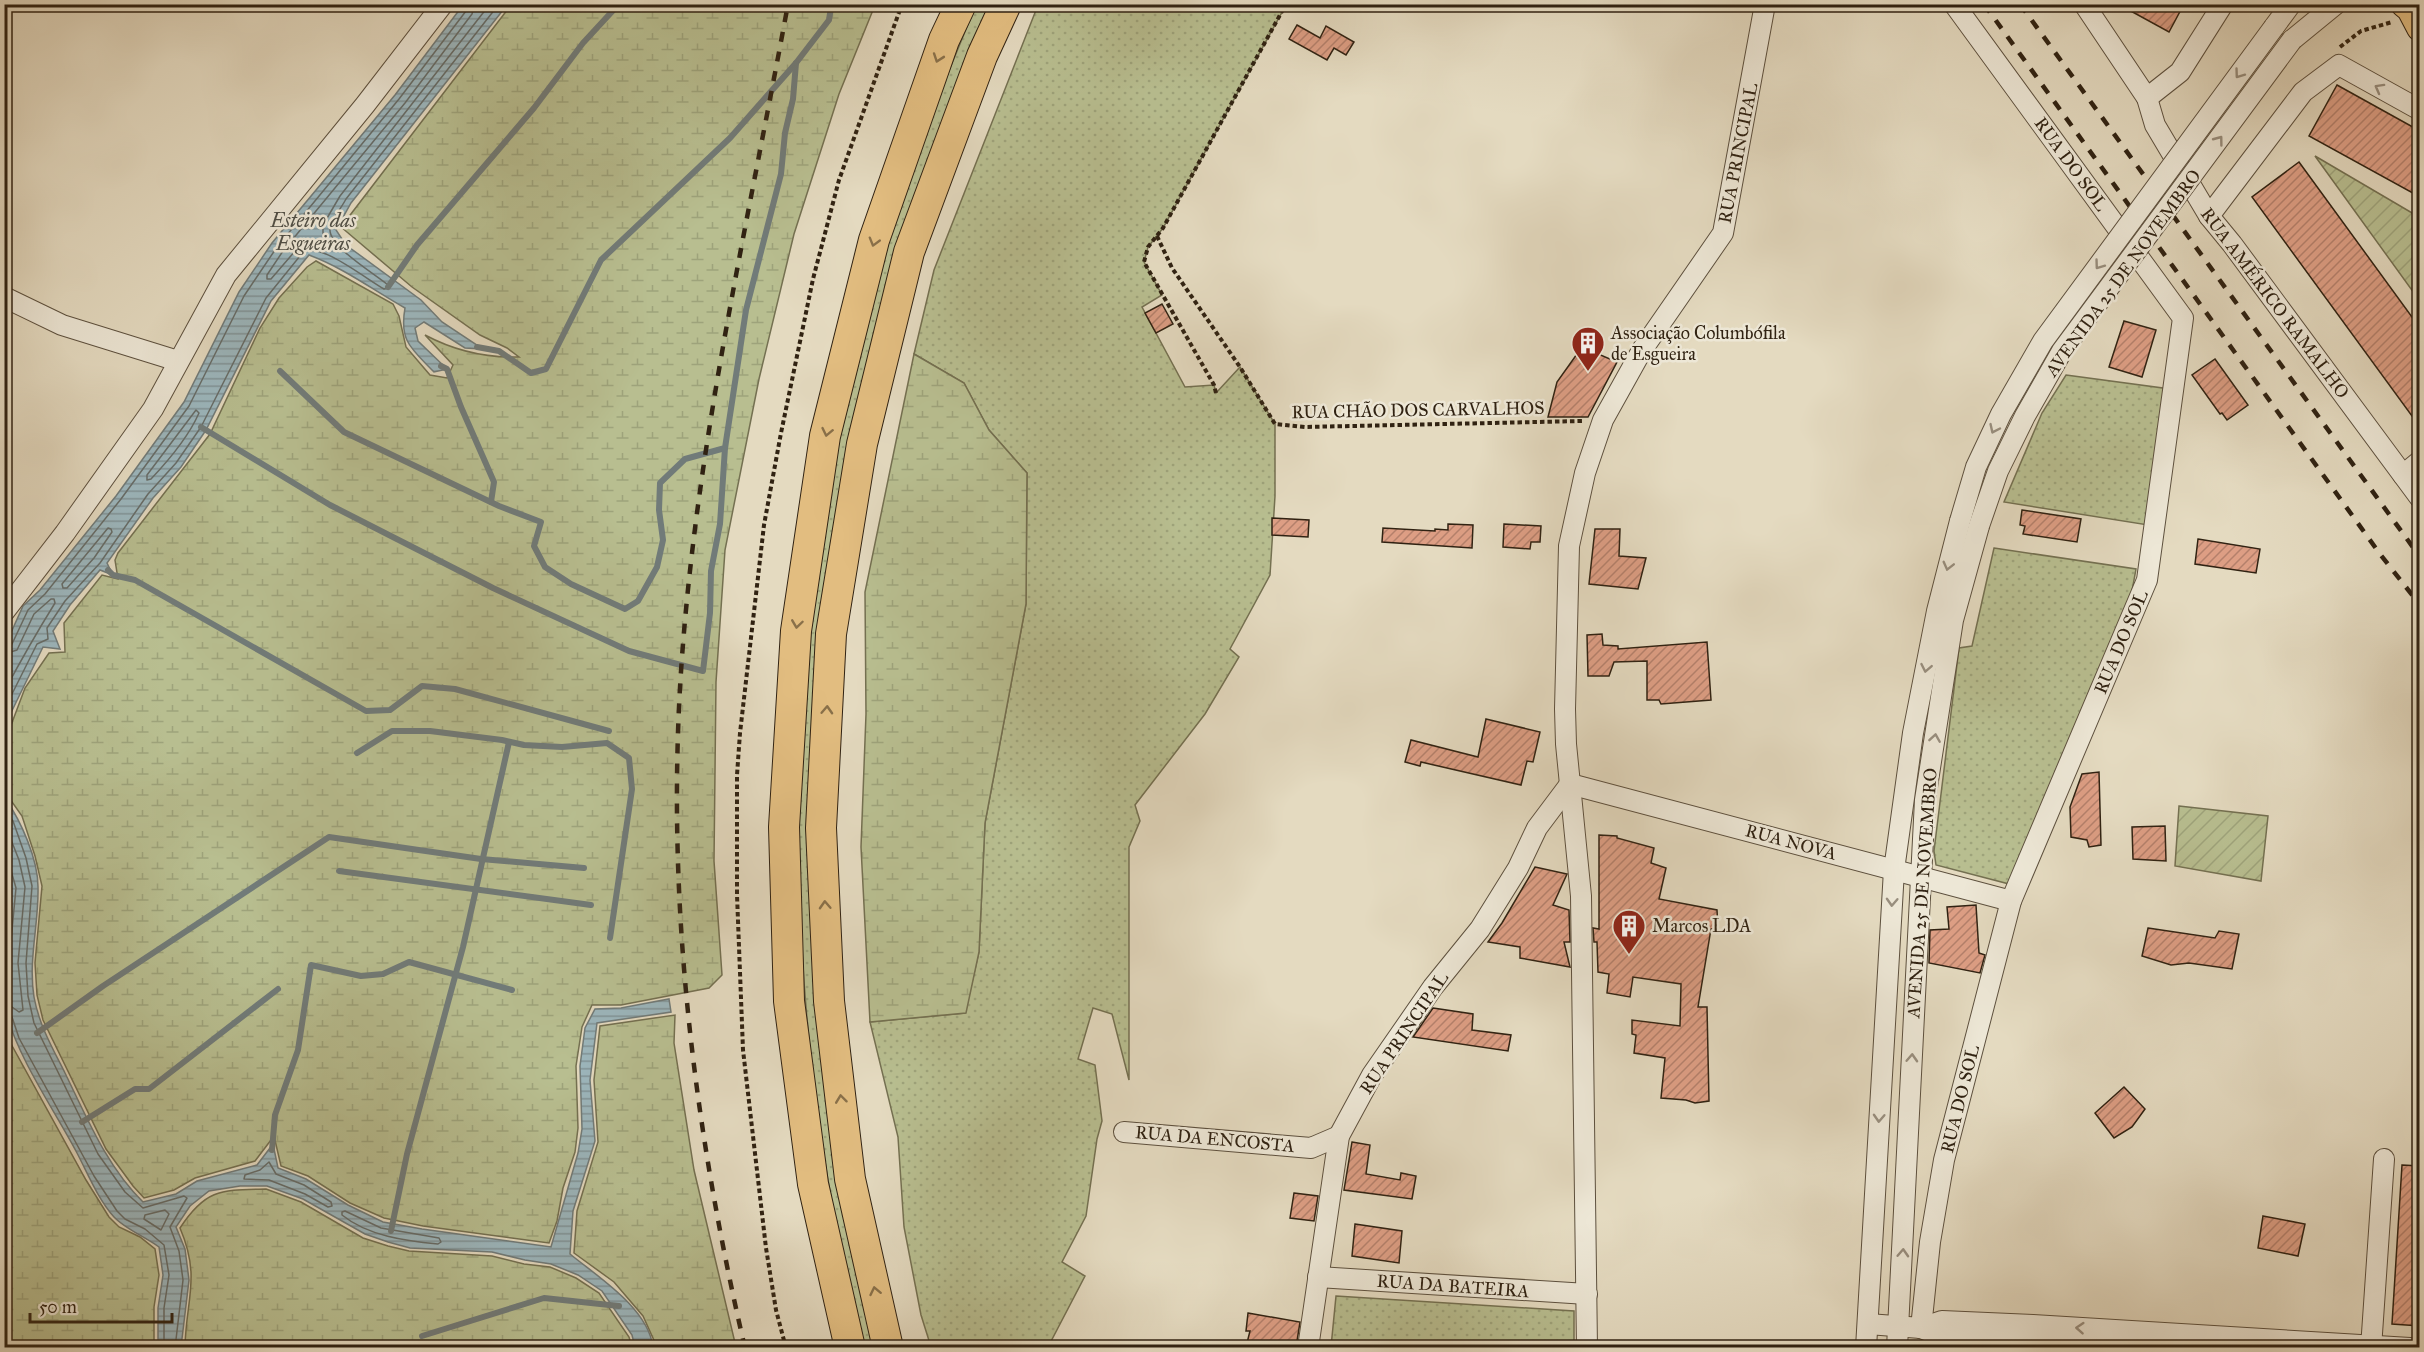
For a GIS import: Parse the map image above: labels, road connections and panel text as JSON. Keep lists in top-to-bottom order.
{
  "streets": {
    "street": [
      "RUA PRINCIPAL",
      "RUA DO SOL",
      "AVENIDA 25 DE NOVEMBRO",
      "RUA AMÉRICO RAMALHO",
      "RUA NOVA",
      "RUA DA ENCOSTA",
      "RUA DA BATEIRA"
    ],
    "path": ["RUA CHÃO DOS CARVALHOS"]
  },
  "crossings": [
    ["RUA PRINCIPAL", "RUA CHÃO DOS CARVALHOS"],
    ["RUA PRINCIPAL", "RUA NOVA"],
    ["RUA PRINCIPAL", "RUA DA ENCOSTA"],
    ["RUA PRINCIPAL", "RUA DA BATEIRA"],
    ["RUA DO SOL", "RUA NOVA"],
    ["AVENIDA 25 DE NOVEMBRO", "RUA NOVA"]
  ],
  "water": ["Esteiro das Esgueiras"],
  "places": {
    "building": ["Associação Columbófila de Esgueira", "Marcos LDA"]
  },
  "scale_bar": "50 m"
}
